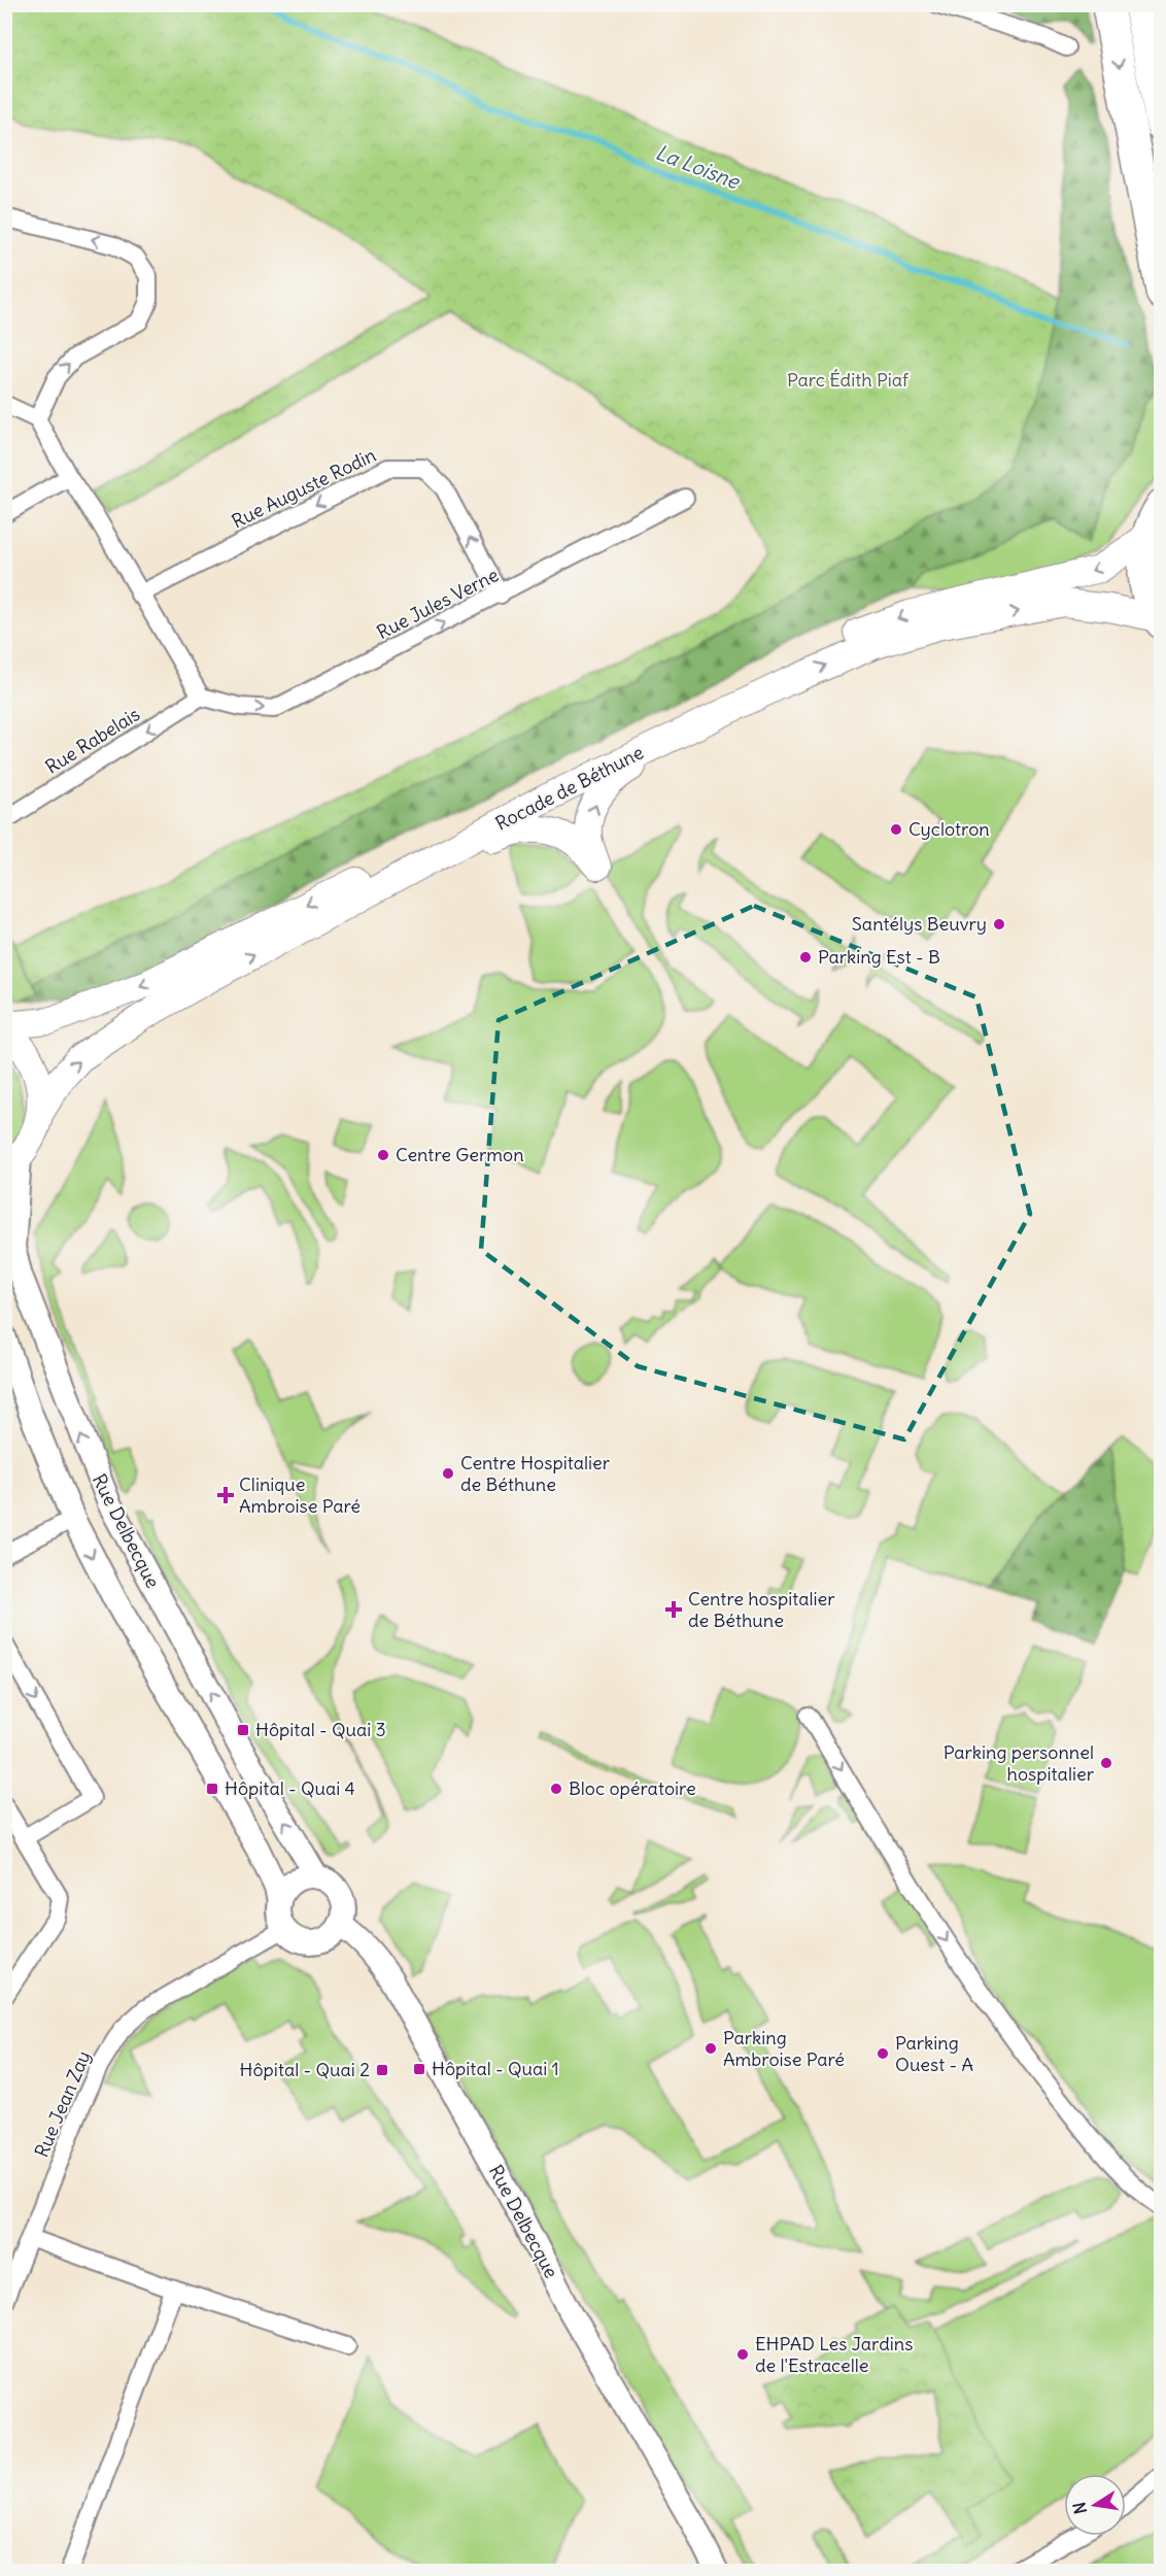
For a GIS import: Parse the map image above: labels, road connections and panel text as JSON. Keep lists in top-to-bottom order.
{
  "streets": {
    "main road": ["Rocade de Béthune"],
    "street": [
      "Rue Auguste Rodin",
      "Rue Jules Verne",
      "Rue Rabelais",
      "Rue Delbecque",
      "Rue Jean Zay"
    ]
  },
  "crossings": [
    ["Rue Auguste Rodin", "Rue Jules Verne"],
    ["Rue Jules Verne", "Rue Rabelais"],
    ["Rue Delbecque", "Rue Jean Zay"]
  ],
  "one_way": ["Rue Jules Verne", "Rue Rabelais"],
  "water": ["La Loisne"],
  "parks": ["Parc Édith Piaf"],
  "places": {
    "other": [
      "Cyclotron",
      "Santélys Beuvry",
      "Parking Est - B",
      "Centre Germon",
      "Centre Hospitalier de Béthune",
      "Parking personnel hospitalier",
      "Bloc opératoire",
      "Parking Ambroise Paré",
      "Parking Ouest - A",
      "EHPAD Les Jardins de l'Estracelle"
    ],
    "health": ["Clinique Ambroise Paré", "Centre hospitalier de Béthune"],
    "transit": [
      "Hôpital - Quai 3",
      "Hôpital - Quai 4",
      "Hôpital - Quai 1",
      "Hôpital - Quai 2"
    ]
  },
  "north": "left"
}
